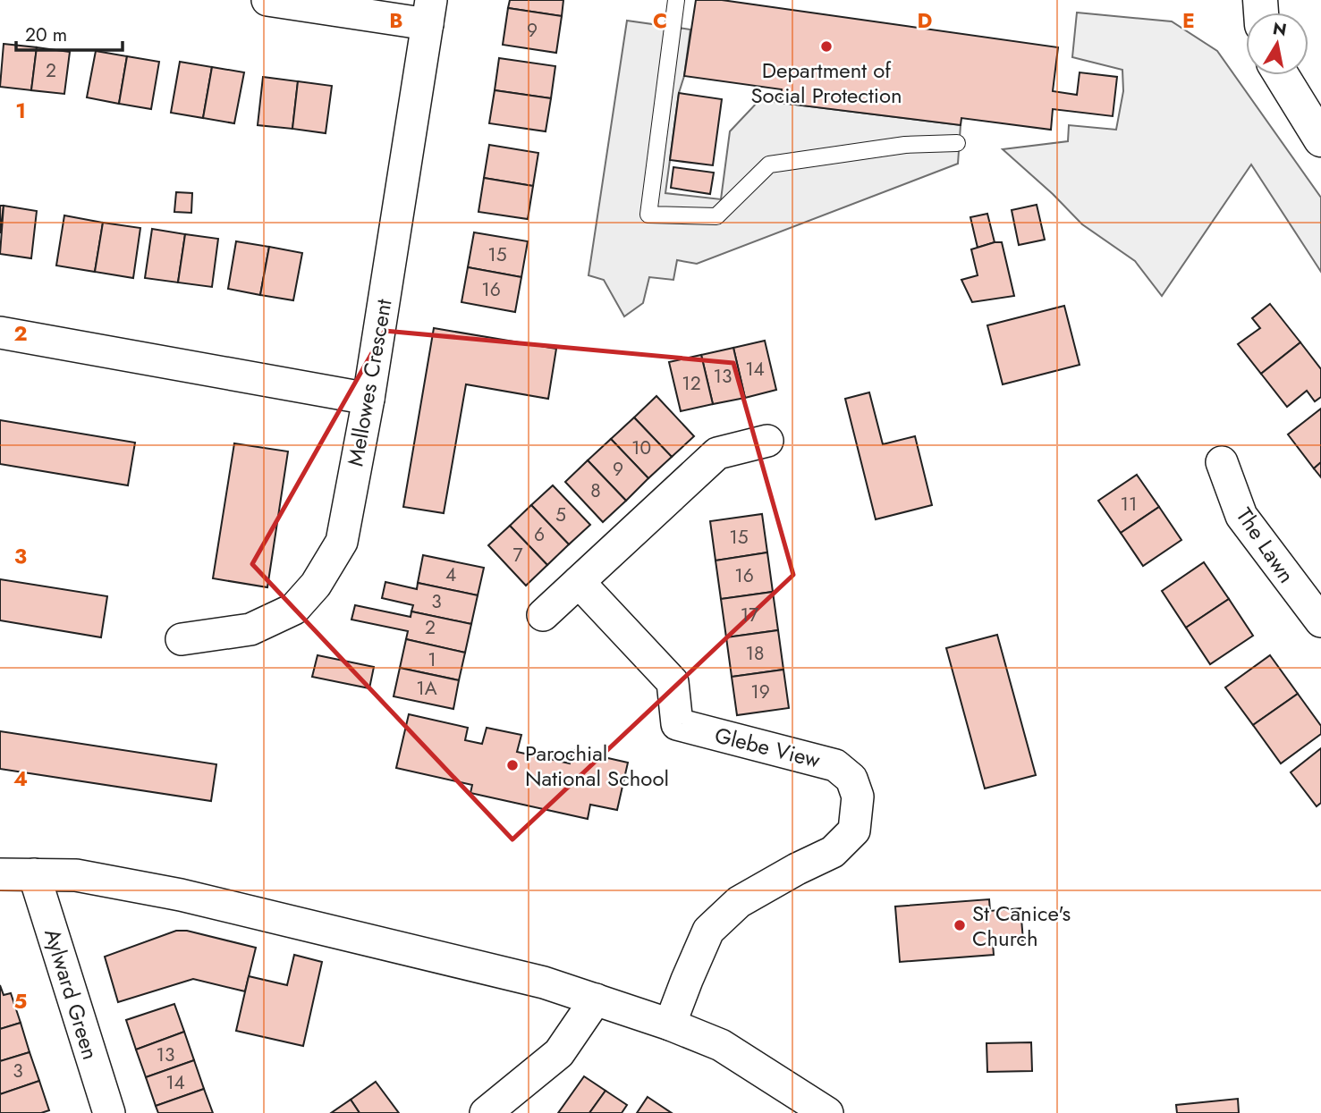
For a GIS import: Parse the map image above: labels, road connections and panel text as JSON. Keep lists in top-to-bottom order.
{
  "streets": {
    "street": [
      "Mellowes Crescent",
      "The Lawn",
      "Glebe View",
      "Aylward Green"
    ]
  },
  "places": ["Department of Social Protection", "Parochial National School", "St Canice's Church"],
  "house_numbers": [
    "9",
    "2",
    "15",
    "16",
    "14",
    "13",
    "12",
    "10",
    "9",
    "8",
    "11",
    "5",
    "6",
    "15",
    "7",
    "4",
    "16",
    "3",
    "17",
    "2",
    "18",
    "1",
    "1A",
    "19",
    "13",
    "3",
    "14"
  ],
  "scale_bar": "20 m",
  "north": "top",
  "grid": {
    "columns": [
      "B",
      "C",
      "D",
      "E"
    ],
    "rows": [
      "1",
      "2",
      "3",
      "4",
      "5"
    ]
  }
}
